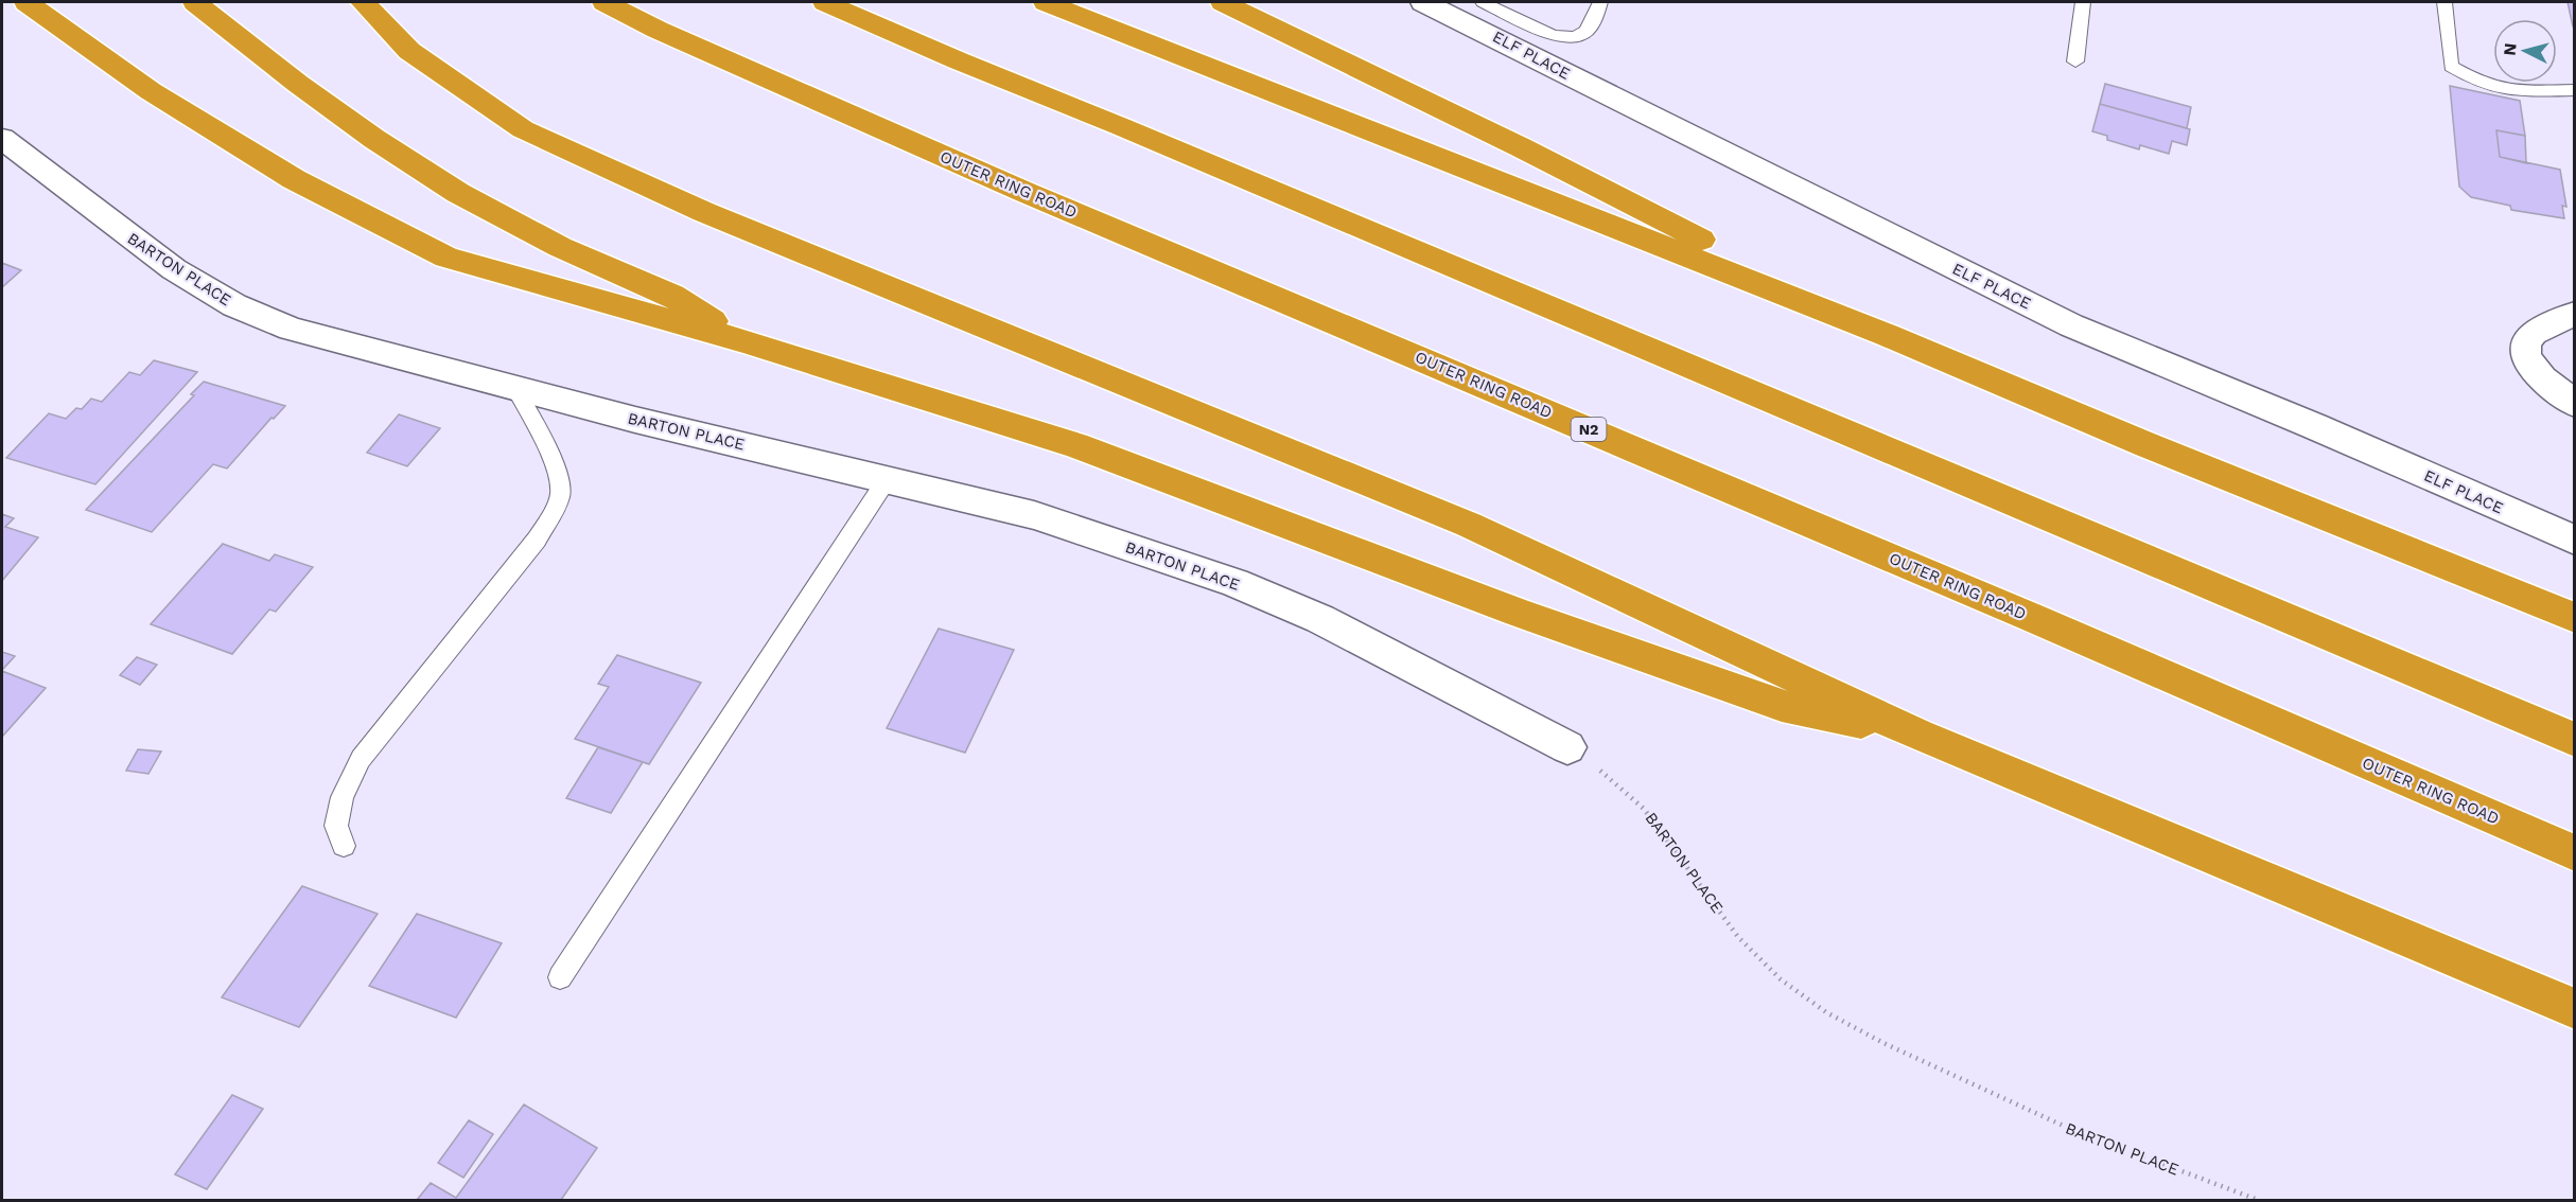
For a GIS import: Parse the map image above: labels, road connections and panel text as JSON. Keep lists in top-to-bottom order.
{
  "streets": {
    "highway": ["OUTER RING ROAD", "N2"],
    "street": ["ELF PLACE", "BARTON PLACE"]
  },
  "north": "left"
}
